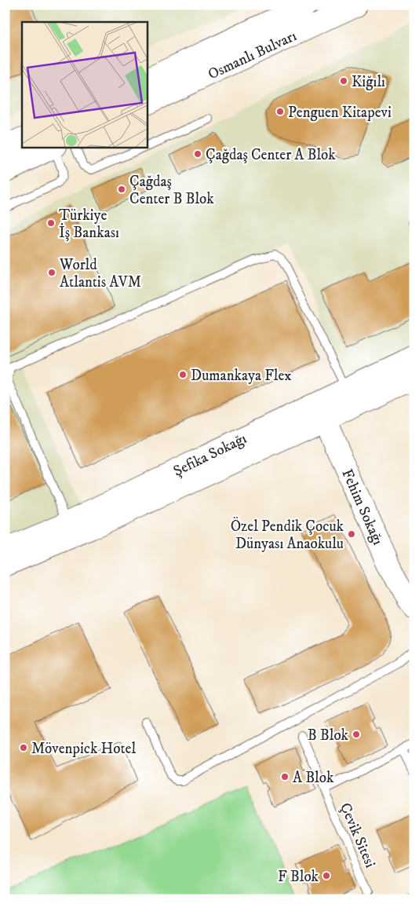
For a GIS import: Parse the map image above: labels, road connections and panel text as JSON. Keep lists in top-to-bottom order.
{
  "streets": {
    "street": ["Osmanlı Bulvarı", "Şefika Sokağı", "Fehim Sokağı"],
    "lane": ["Çevik Sitesi"]
  },
  "crossings": [
    ["Şefika Sokağı", "Fehim Sokağı"]
  ],
  "places": [
    "Kiğılı",
    "Penguen Kitapevi",
    "Çağdaş Center A Blok",
    "Çağdaş Center B Blok",
    "Türkiye İş Bankası",
    "World Atlantis AVM",
    "Dumankaya Flex",
    "Özel Pendik Çocuk Dünyası Anaokulu",
    "B Blok",
    "Mövenpick Hotel",
    "A Blok",
    "F Blok"
  ]
}
